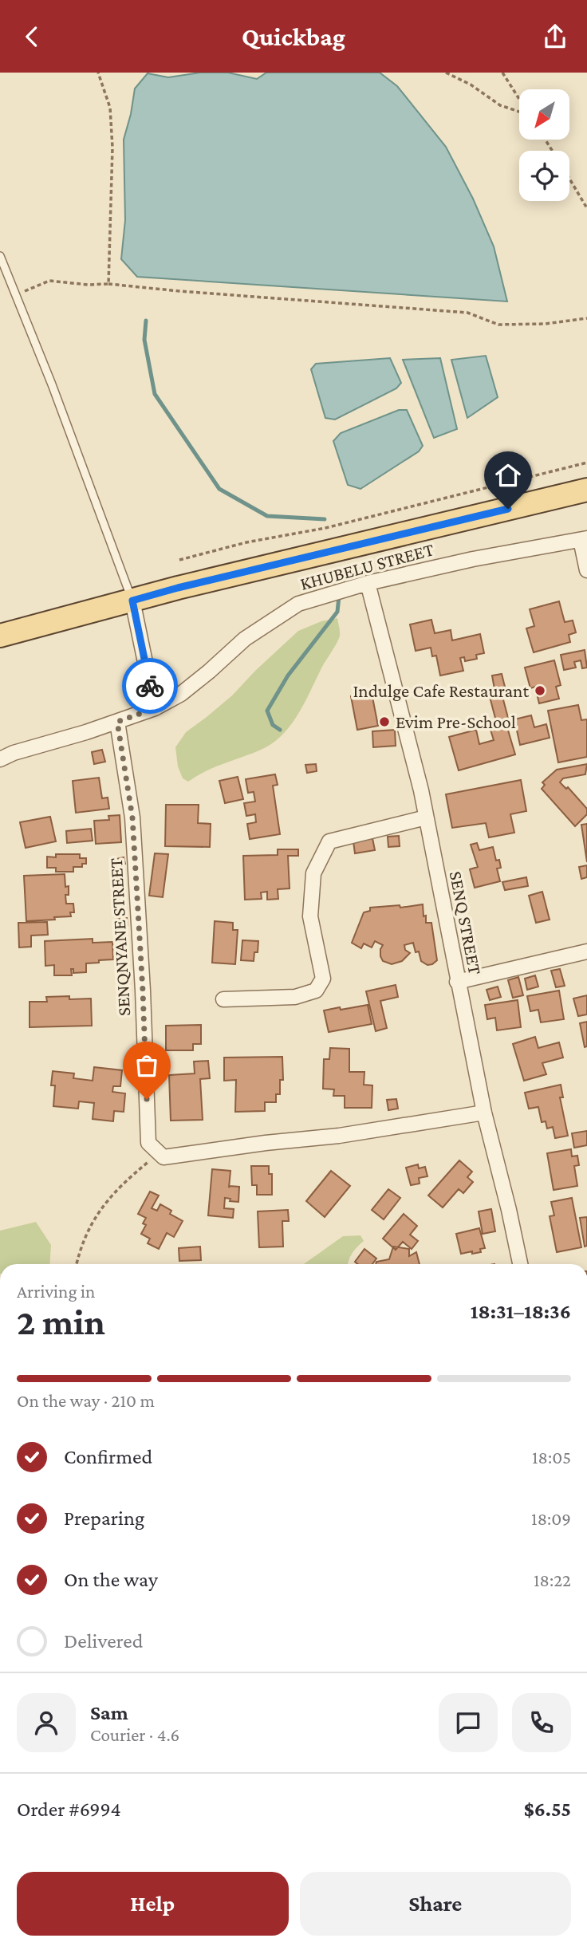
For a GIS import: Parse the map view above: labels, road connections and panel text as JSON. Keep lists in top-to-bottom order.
{
  "streets": {
    "street": ["KHUBELU STREET", "SENQ STREET", "SENQNYANE STREET"]
  },
  "crossings": [
    ["KHUBELU STREET", "SENQ STREET"],
    ["KHUBELU STREET", "SENQNYANE STREET"]
  ],
  "places": ["Indulge Cafe Restaurant", "Evim Pre-School"],
  "north": "bottom left",
  "page": {
    "header": "Quickbag",
    "heading": ["2 min", "Arriving in", "18:31–18:36"],
    "panel": [
      "Sam",
      "Courier · 4.6",
      "Order #6994",
      "$6.55"
    ],
    "bar": "On the way · 210 m",
    "list": [
      ["Confirmed", "18:05"],
      ["Preparing", "18:09"],
      ["On the way", "18:22"],
      "Delivered"
    ],
    "buttons": ["Help", "Share"]
  }
}
